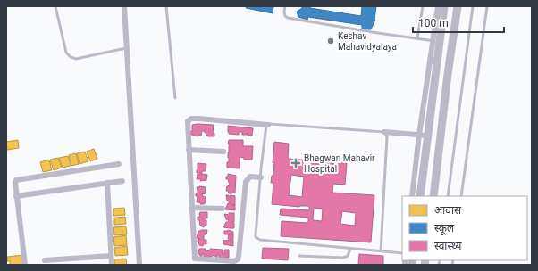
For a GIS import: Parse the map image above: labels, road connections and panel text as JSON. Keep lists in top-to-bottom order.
{
  "places": {
    "other": ["Keshav Mahavidyalaya"],
    "health": ["Bhagwan Mahavir Hospital"]
  },
  "legend": ["आवास", "स्कूल", "स्वास्थ्य"],
  "scale_bar": "100 m"
}
